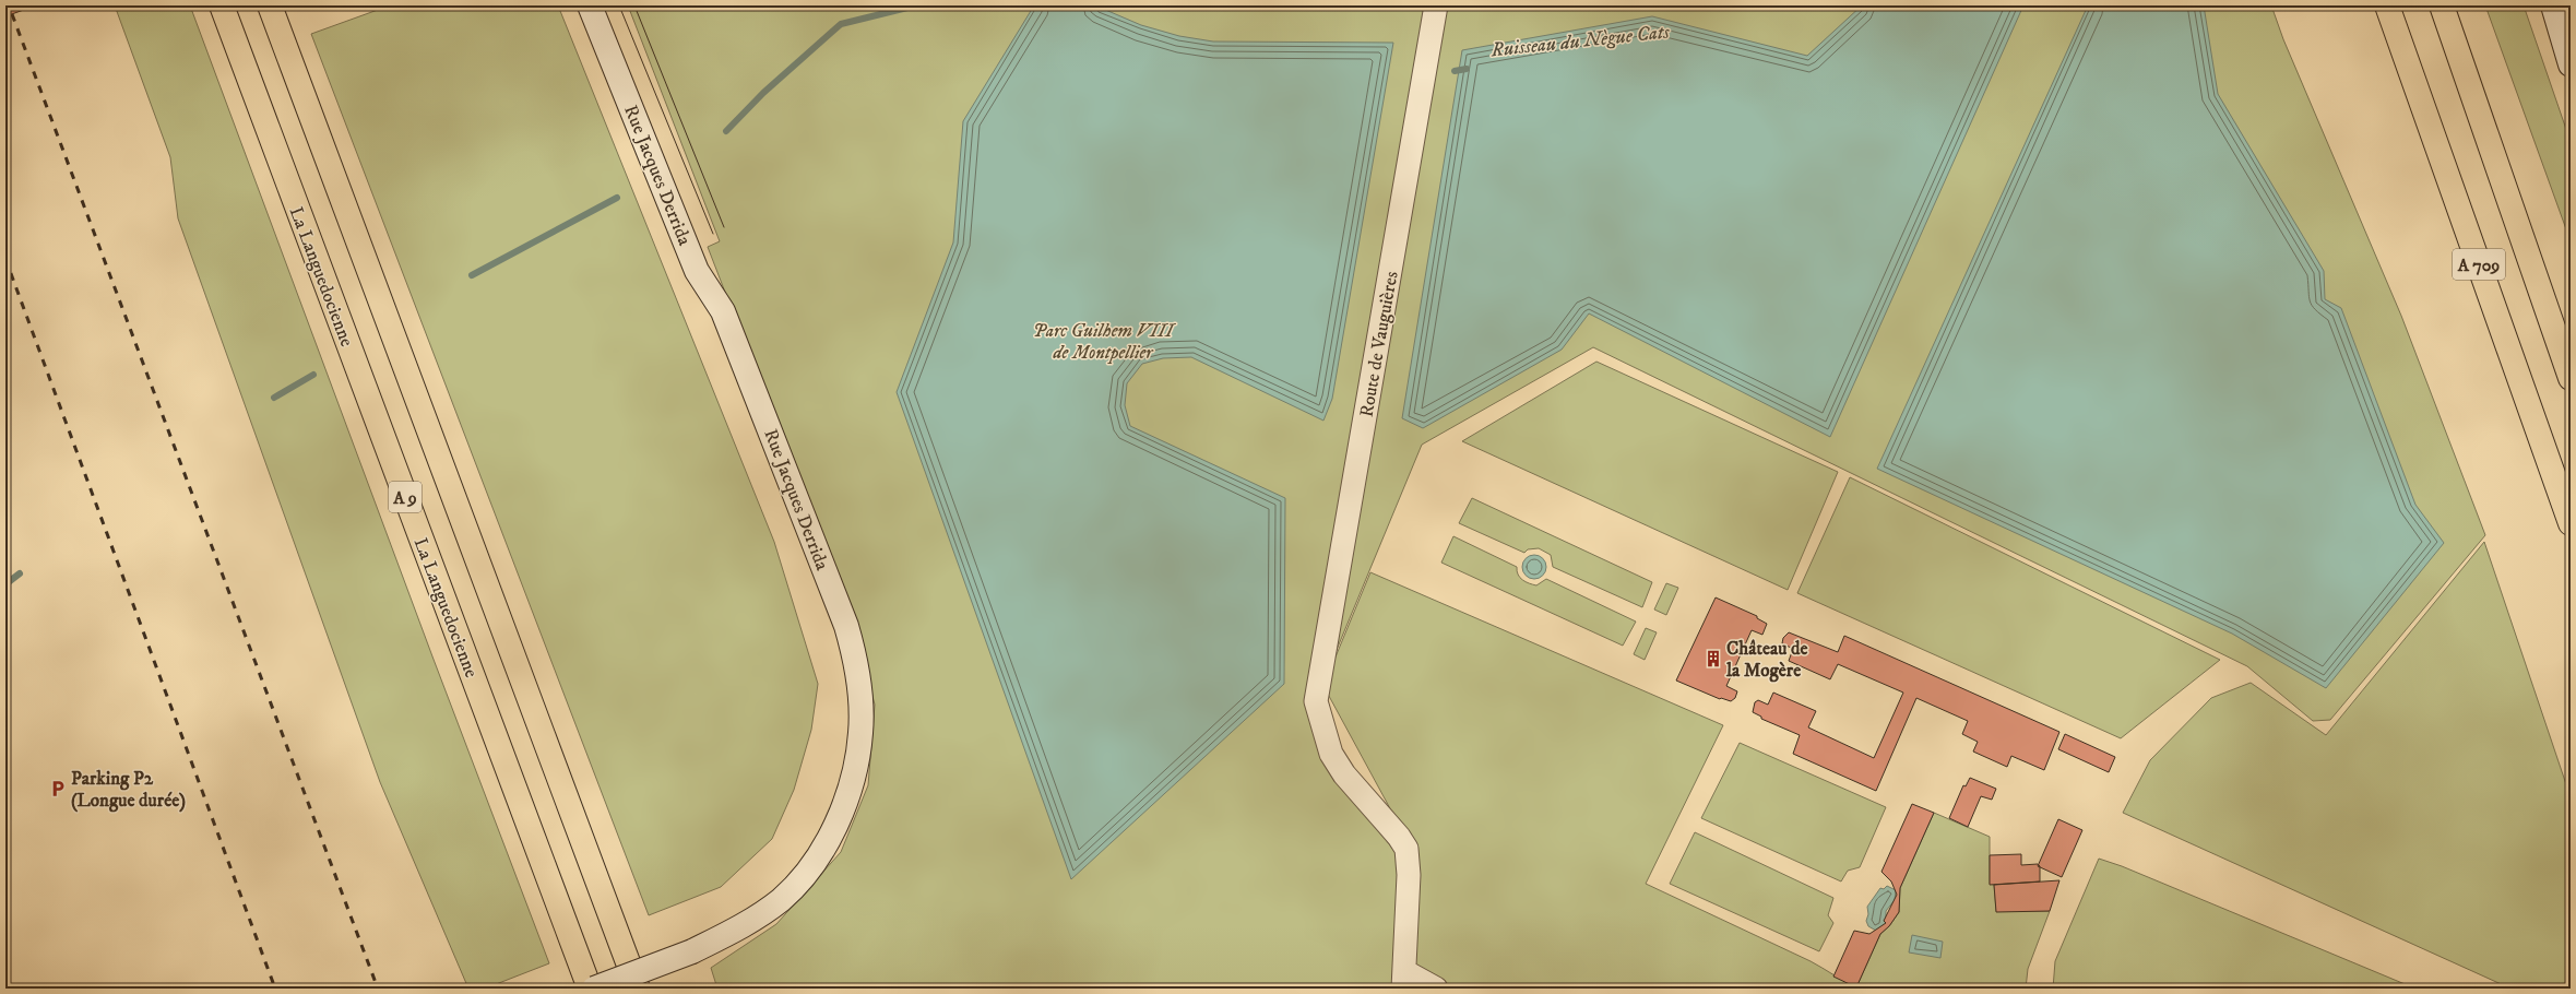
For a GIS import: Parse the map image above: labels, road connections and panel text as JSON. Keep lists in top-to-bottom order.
{
  "streets": {
    "highway": ["A 709", "La Languedocienne", "A 9"],
    "street": ["Rue Jacques Derrida", "Route de Vauguières"]
  },
  "water": ["Ruisseau du Nègue Cats"],
  "parks": ["Parc Guilhem VIII de Montpellier"],
  "places": {
    "building": ["Château de la Mogère"],
    "parking": ["Parking P2 (Longue durée)"]
  }
}
